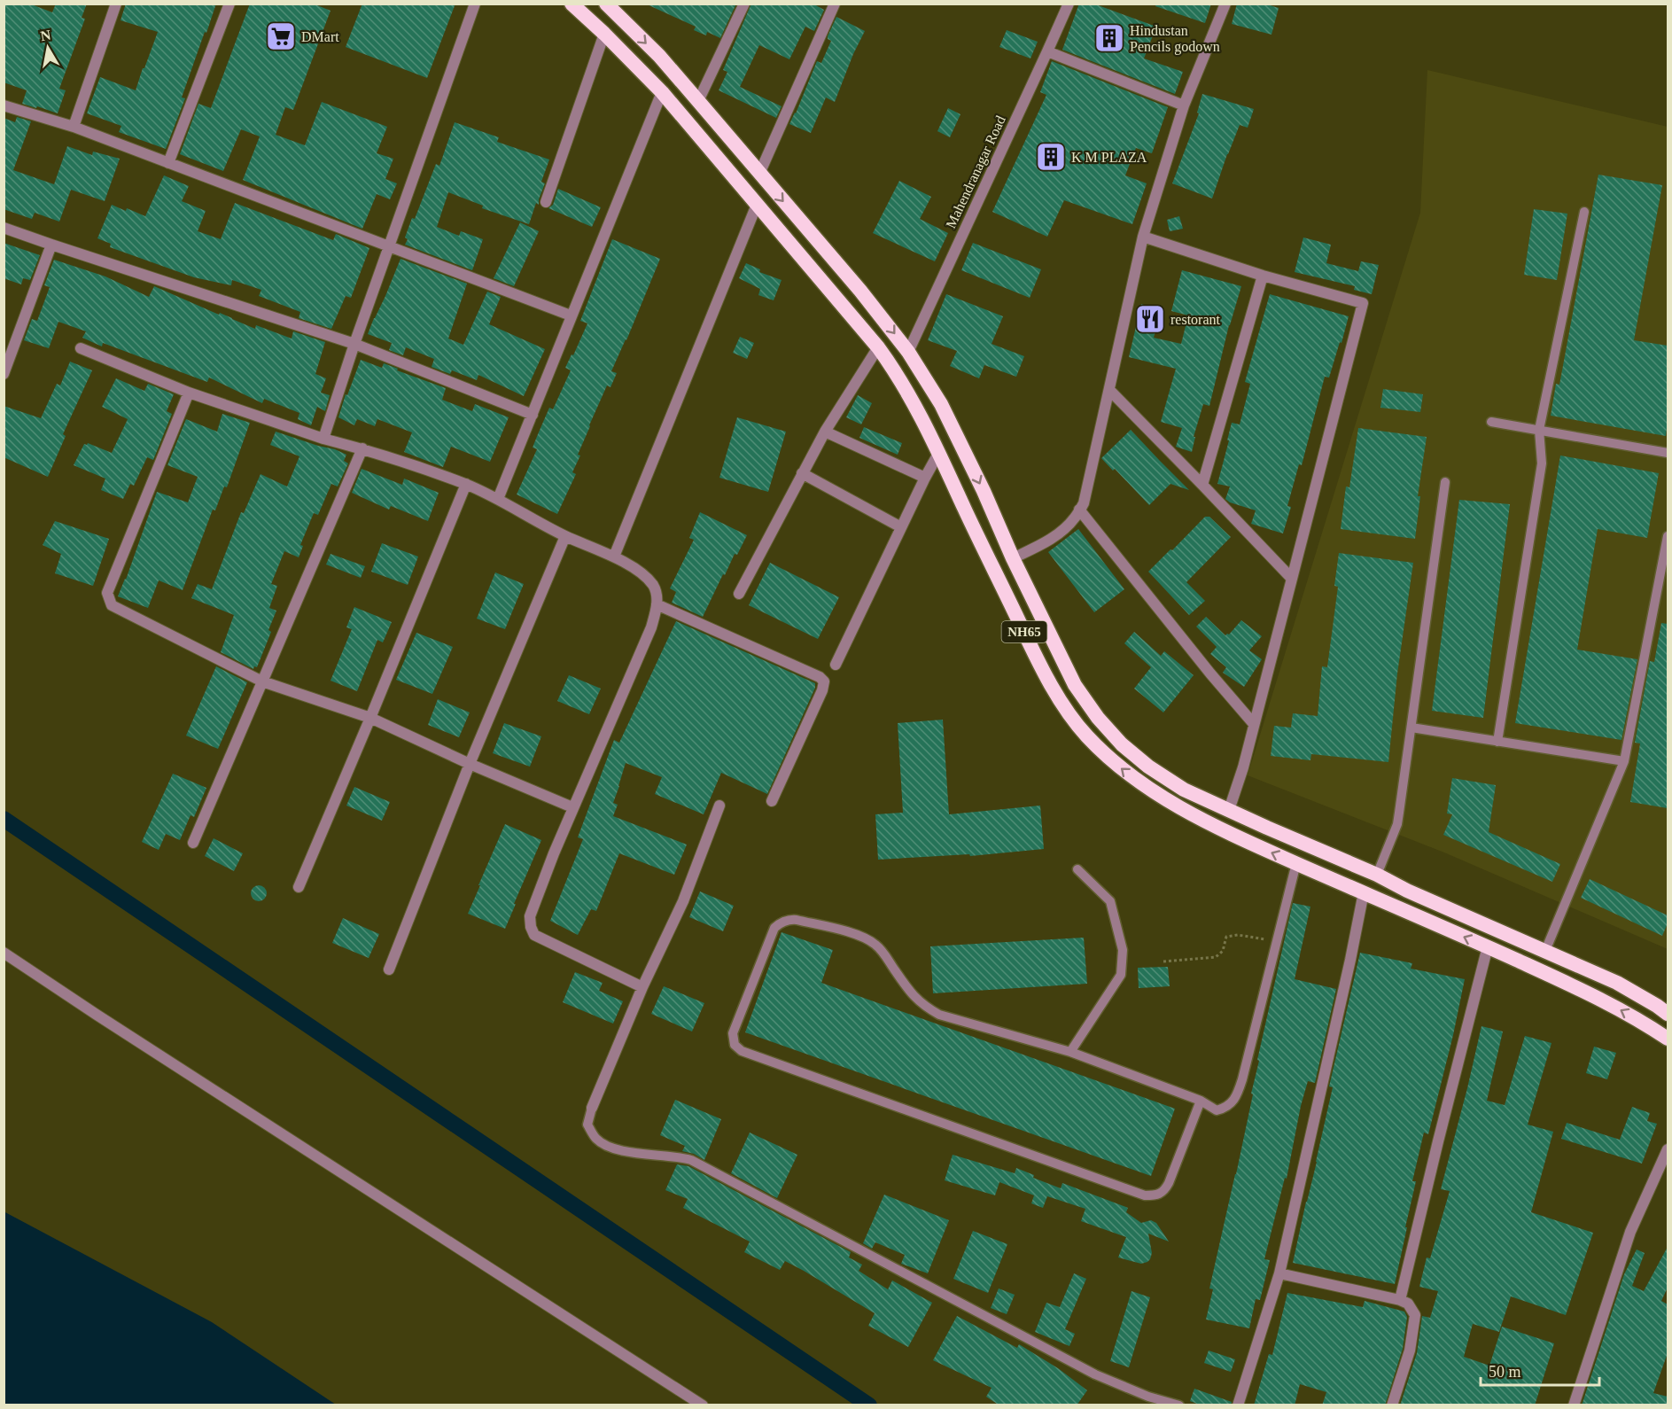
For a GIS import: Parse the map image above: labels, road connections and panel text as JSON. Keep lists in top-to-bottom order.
{
  "streets": {
    "highway": ["NH65"],
    "street": ["Mahendranagar Road"]
  },
  "crossings": [
    ["Mahendranagar Road", "NH65"]
  ],
  "places": {
    "supermarket": ["DMart"],
    "building": ["Hindustan Pencils godown", "K M PLAZA"],
    "restaurant": ["restorant"]
  },
  "scale_bar": "50 m",
  "north": "top"
}
